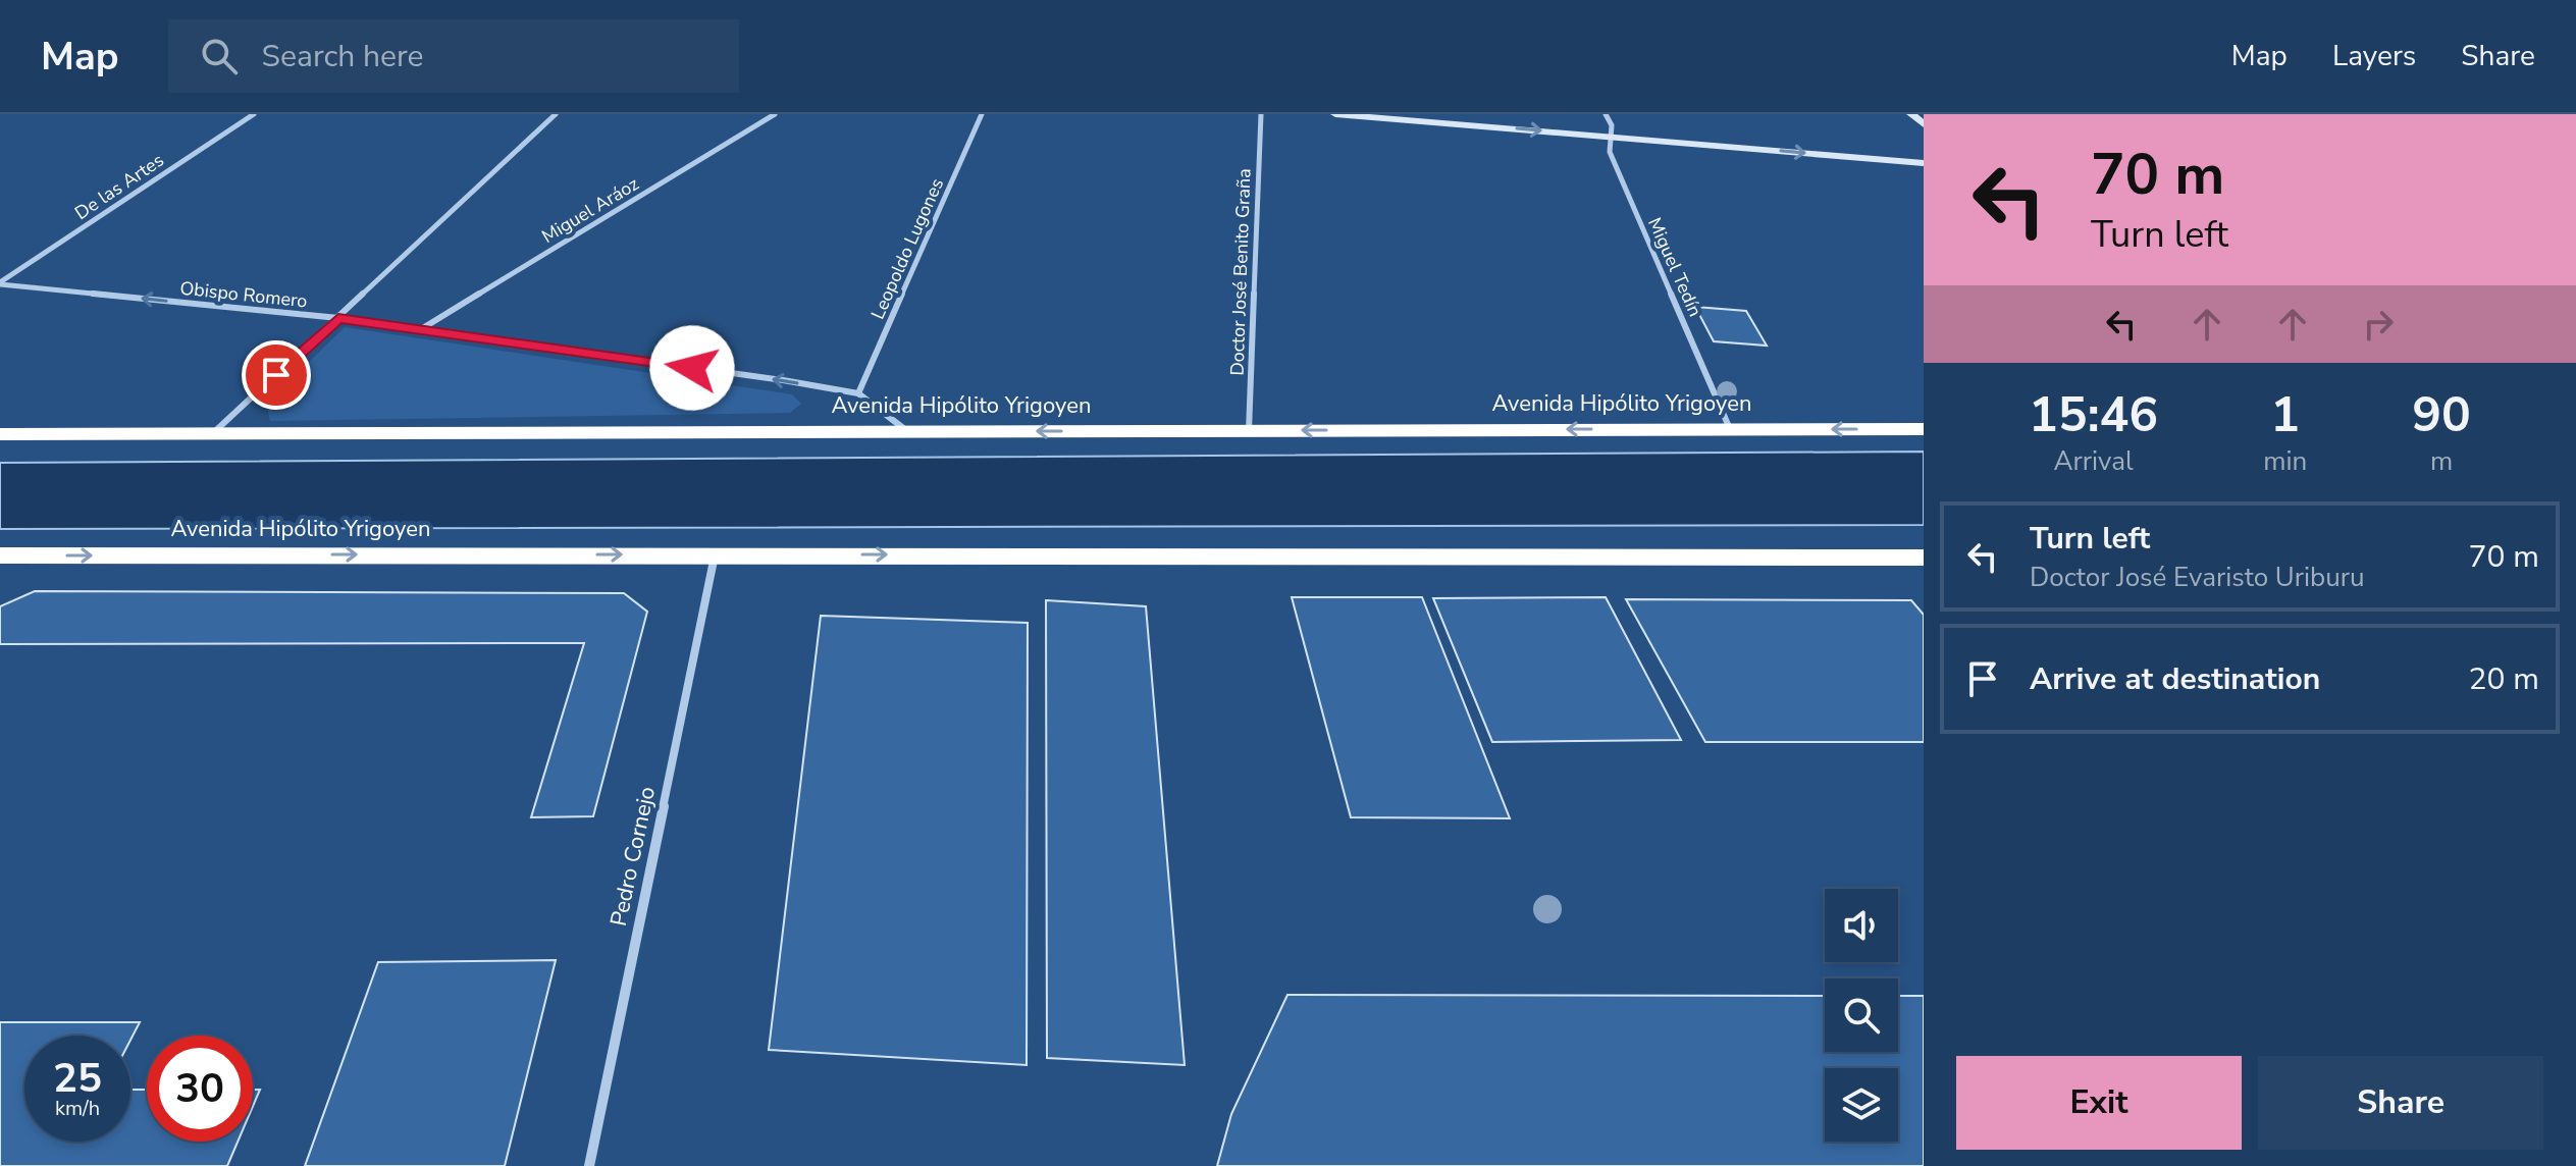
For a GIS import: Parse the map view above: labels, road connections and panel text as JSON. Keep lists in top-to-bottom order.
{
  "streets": {
    "highway": ["Avenida Hipólito Yrigoyen"],
    "street": [
      "De las Artes",
      "Miguel Aráoz",
      "Leopoldo Lugones",
      "Miguel Tedín",
      "Doctor José Benito Graña",
      "Obispo Romero",
      "Pedro Cornejo"
    ]
  },
  "crossings": [
    ["De las Artes", "Obispo Romero"],
    ["Miguel Aráoz", "Obispo Romero"],
    ["Leopoldo Lugones", "Obispo Romero"],
    ["Miguel Tedín", "Avenida Hipólito Yrigoyen"],
    ["Doctor José Benito Graña", "Avenida Hipólito Yrigoyen"],
    ["Avenida Hipólito Yrigoyen", "Pedro Cornejo"]
  ],
  "one_way": ["Obispo Romero"],
  "page": {
    "header": "Map",
    "search": "Search here",
    "nav": ["Map", "Layers", "Share"],
    "turn": ["70 m", "Turn left"],
    "eta": [
      "15:46",
      "Arrival",
      "1",
      "min",
      "90",
      "m"
    ],
    "list": [
      {
        "name": "Turn left",
        "note": "Doctor José Evaristo Uriburu",
        "value": "70 m"
      },
      {
        "name": "Arrive at destination",
        "value": "20 m"
      }
    ],
    "speed": "25 km/h",
    "limit": "30",
    "buttons": ["Exit", "Share"]
  }
}
